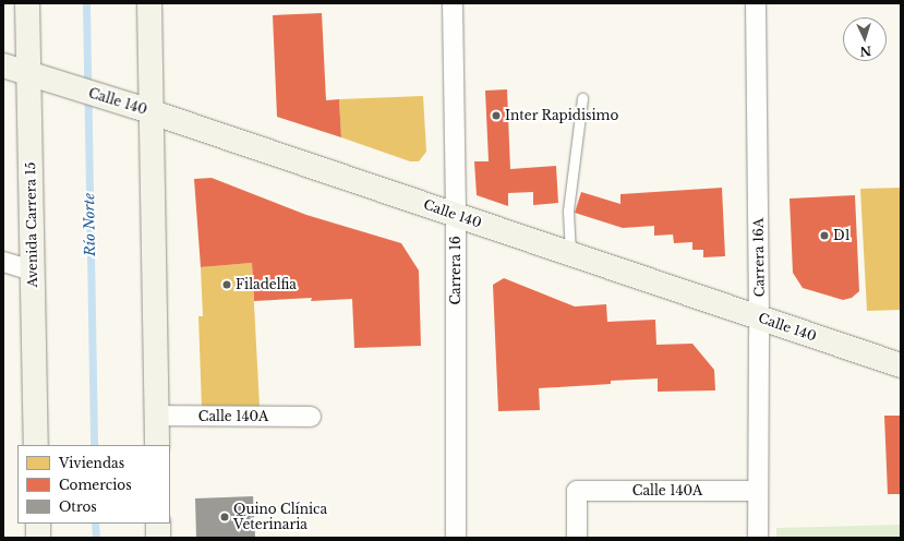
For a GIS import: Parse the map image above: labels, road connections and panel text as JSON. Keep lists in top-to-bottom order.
{
  "streets": {
    "main road": ["Calle 140", "Avenida Carrera 15"],
    "street": ["Carrera 16A", "Carrera 16", "Calle 140A"]
  },
  "crossings": [
    ["Calle 140", "Avenida Carrera 15"],
    ["Calle 140", "Carrera 16A"],
    ["Calle 140", "Carrera 16"],
    ["Carrera 16A", "Calle 140A"]
  ],
  "water": ["Río Norte"],
  "places": [
    "Inter Rapidisimo",
    "D1",
    "Filadelfia",
    "Quino Clínica Veterinaria"
  ],
  "legend": ["Viviendas", "Comercios", "Otros"],
  "north": "bottom"
}
